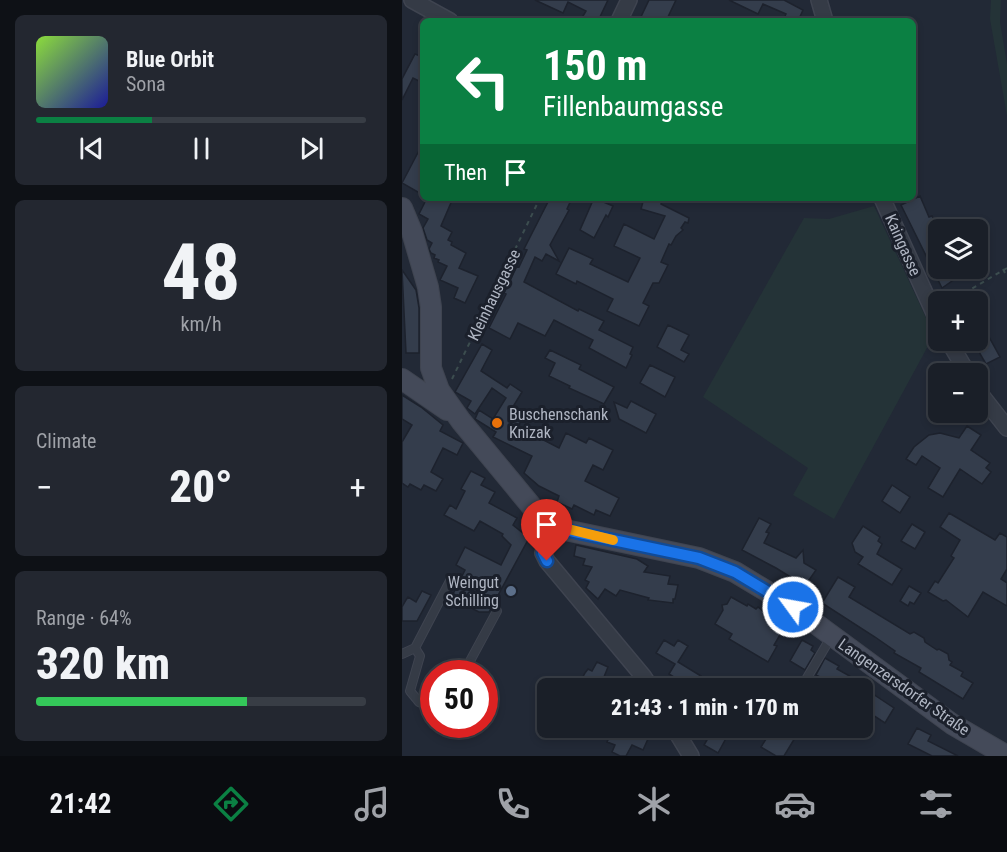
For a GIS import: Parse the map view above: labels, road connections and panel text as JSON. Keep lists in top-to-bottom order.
{
  "streets": {
    "main road": ["Langenzersdorfer Straße"],
    "street": ["Kaingasse"],
    "path": ["Kleinhausgasse"]
  },
  "places": ["Buschenschank Knizak", "Weingut Schilling"],
  "page": {
    "turn": ["150 m", "Fillenbaumgasse"],
    "song": ["Blue Orbit", "Sona"],
    "then": "Then",
    "tile": [
      ["48", "km/h"],
      "Climate",
      ["Range · 64%", "320 km"]
    ],
    "map_buttons": ["+", "−"],
    "heat": ["−", "20°", "+"],
    "limit": "50",
    "trip": "21:43 · 1 min · 170 m",
    "tabs": "21:42"
  }
}
